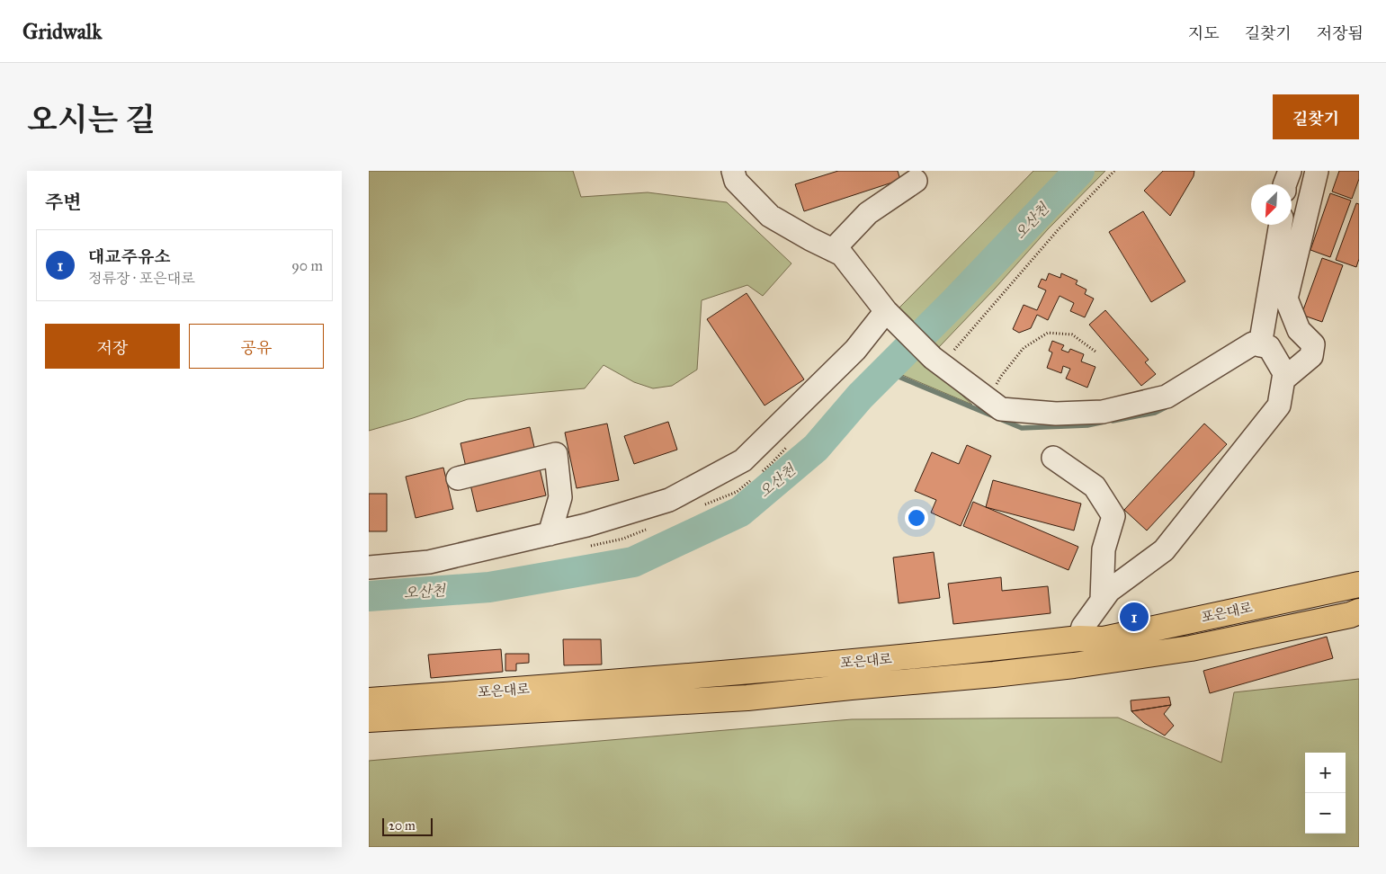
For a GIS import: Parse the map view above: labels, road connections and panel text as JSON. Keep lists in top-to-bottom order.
{
  "streets": {
    "highway": ["포은대로"]
  },
  "water": ["오산천"],
  "scale_bar": "20 m",
  "north": "bottom left",
  "page": {
    "header": "Gridwalk",
    "nav": ["지도", "길찾기", "저장됨"],
    "title": "오시는 길",
    "buttons": [
      "길찾기",
      ["저장", "공유"]
    ],
    "heading": "주변",
    "list": [
      {
        "mark": "1",
        "name": "대교주유소",
        "note": "정류장 · 포은대로",
        "value": "90 m"
      }
    ],
    "pins": "1",
    "map_buttons": ["+", "−"],
    "scale": "20 m"
  }
}
